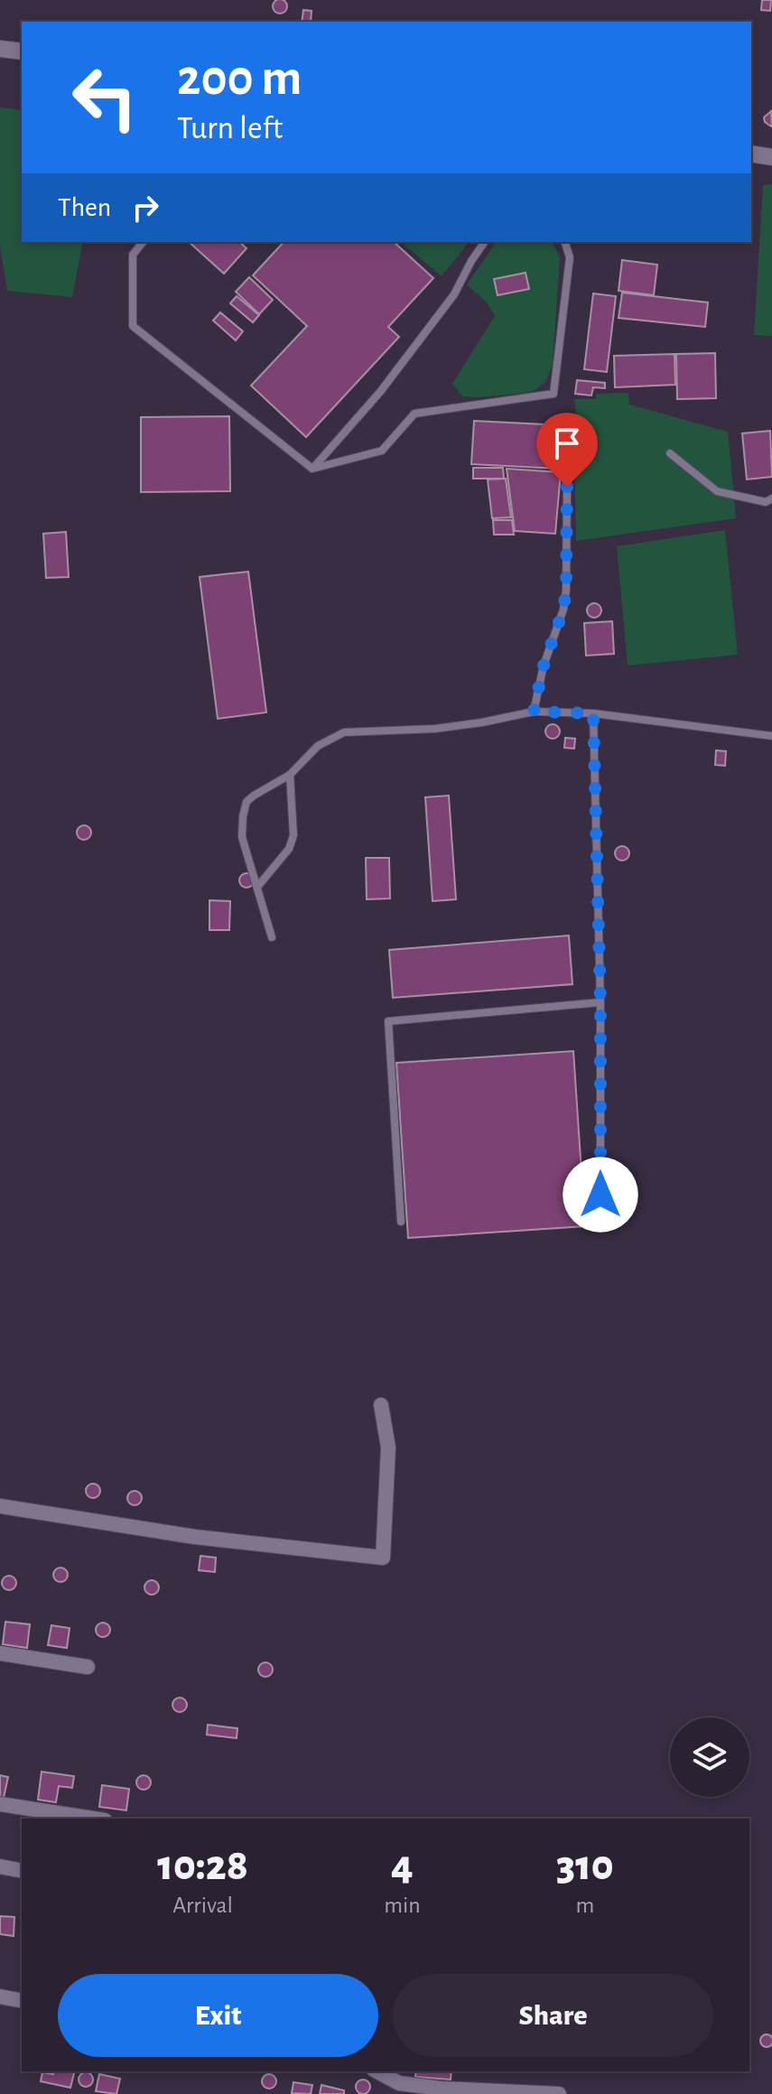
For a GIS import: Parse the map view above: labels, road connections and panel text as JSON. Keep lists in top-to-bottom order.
{
  "page": {
    "turn": ["200 m", "Turn left"],
    "then": "Then",
    "eta": [
      "10:28",
      "Arrival",
      "4",
      "min",
      "310",
      "m"
    ],
    "buttons": ["Exit", "Share"]
  }
}
